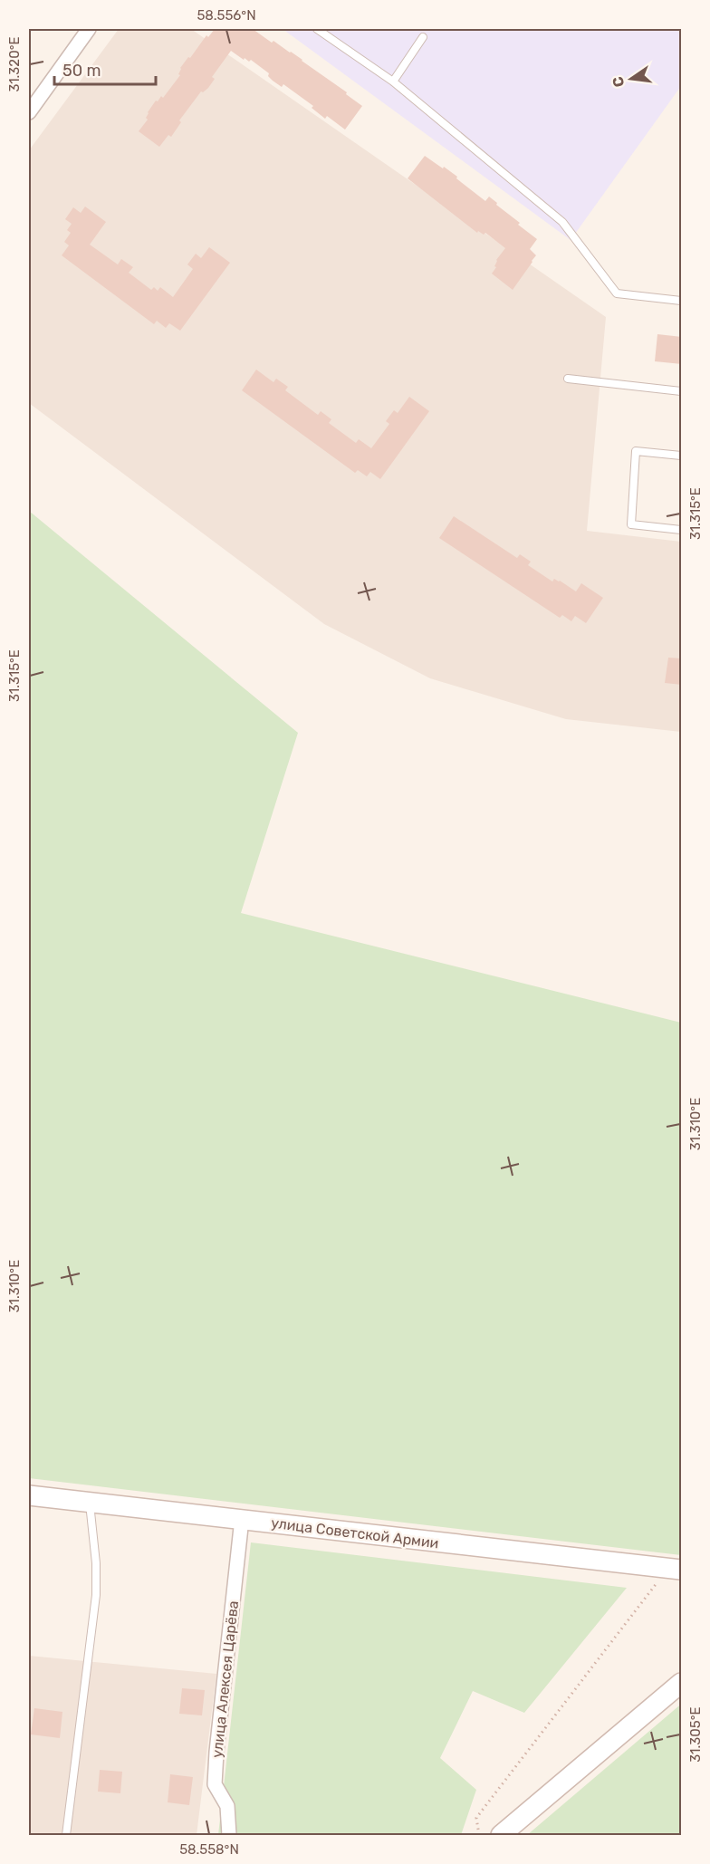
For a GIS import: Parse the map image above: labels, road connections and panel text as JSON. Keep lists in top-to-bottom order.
{
  "streets": {
    "main road": ["улица Советской Армии"],
    "street": ["улица Алексея Царёва"]
  },
  "crossings": [
    ["улица Советской Армии", "улица Алексея Царёва"]
  ],
  "scale_bar": "50 m",
  "north": "left",
  "coordinates": [
    "58.556°N",
    "31.320°E",
    "31.315°E",
    "31.310°E",
    "31.305°E",
    "58.558°N"
  ]
}
